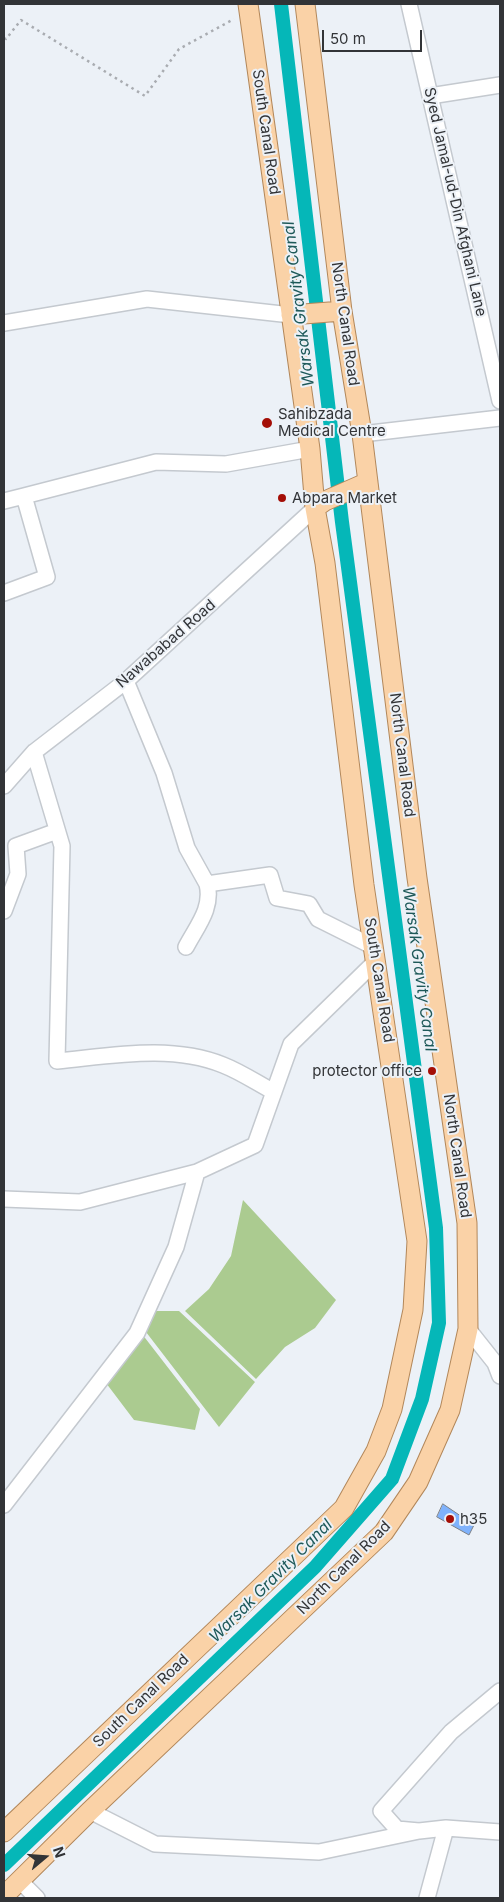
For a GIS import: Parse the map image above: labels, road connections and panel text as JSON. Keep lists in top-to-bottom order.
{
  "streets": {
    "main road": ["South Canal Road", "North Canal Road"],
    "street": ["Syed Jamal-ud-Din Afghani Lane", "Nawababad Road"]
  },
  "crossings": [
    ["South Canal Road", "Nawababad Road"]
  ],
  "water": ["Warsak Gravity Canal"],
  "places": [
    "Sahibzada Medical Centre",
    "Abpara Market",
    "protector office",
    "h35"
  ],
  "scale_bar": "50 m",
  "north": "right"
}
